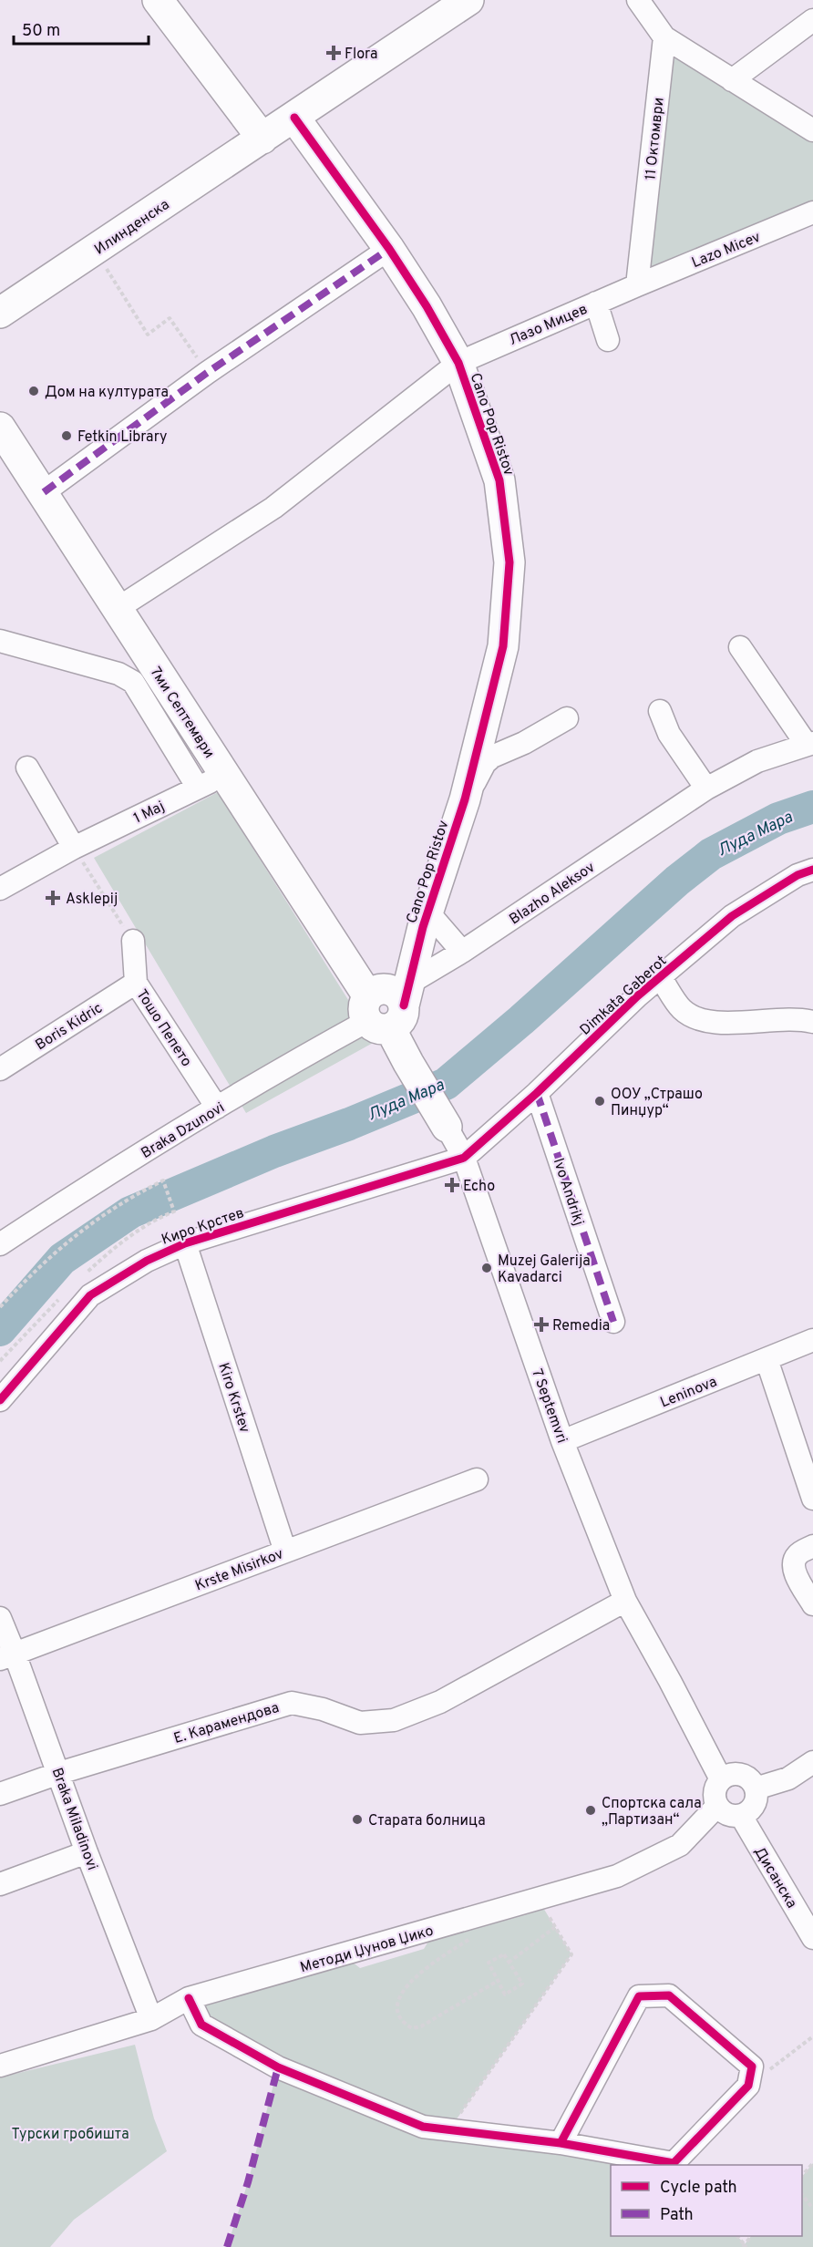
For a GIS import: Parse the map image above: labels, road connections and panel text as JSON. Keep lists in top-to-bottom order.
{
  "streets": {
    "street": [
      "11 Октомври",
      "Илинденска",
      "Lazo Micev",
      "Лазо Мицев",
      "Cano Pop Ristov",
      "7ми Септември",
      "1 Maj",
      "Blazho Aleksov",
      "Dimkata Gaberot",
      "Boris Kidric",
      "Тошо Пепето",
      "Braka Dzunovi",
      "Ivo Andrikj",
      "Киро Крстев",
      "Leninova",
      "Kiro Krstev",
      "7 Septemvri",
      "Krste Misirkov",
      "Е. Карамендова",
      "Braka Miladinovi",
      "Дисанска",
      "Методи Џунов Џико"
    ]
  },
  "crossings": [
    ["11 Октомври", "Lazo Micev"],
    ["11 Октомври", "Лазо Мицев"],
    ["Илинденска", "Cano Pop Ristov"],
    ["Lazo Micev", "Лазо Мицев"],
    ["Лазо Мицев", "Cano Pop Ristov"],
    ["Лазо Мицев", "7ми Септември"],
    ["Cano Pop Ristov", "7ми Септември"],
    ["Cano Pop Ristov", "Blazho Aleksov"],
    ["Cano Pop Ristov", "Braka Dzunovi"],
    ["Cano Pop Ristov", "7 Septemvri"],
    ["7ми Септември", "1 Maj"],
    ["7ми Септември", "Blazho Aleksov"],
    ["7ми Септември", "Braka Dzunovi"],
    ["7ми Септември", "7 Septemvri"],
    ["Blazho Aleksov", "Braka Dzunovi"],
    ["Blazho Aleksov", "7 Septemvri"],
    ["Dimkata Gaberot", "Ivo Andrikj"],
    ["Dimkata Gaberot", "Киро Крстев"],
    ["Dimkata Gaberot", "7 Septemvri"],
    ["Boris Kidric", "Тошо Пепето"],
    ["Тошо Пепето", "Braka Dzunovi"],
    ["Braka Dzunovi", "7 Septemvri"],
    ["Киро Крстев", "Kiro Krstev"],
    ["Киро Крстев", "7 Septemvri"],
    ["Leninova", "7 Septemvri"],
    ["Kiro Krstev", "Krste Misirkov"],
    ["7 Septemvri", "Е. Карамендова"],
    ["7 Septemvri", "Дисанска"],
    ["7 Septemvri", "Методи Џунов Џико"],
    ["Krste Misirkov", "Braka Miladinovi"],
    ["Е. Карамендова", "Braka Miladinovi"],
    ["Braka Miladinovi", "Методи Џунов Џико"],
    ["Дисанска", "Методи Џунов Џико"]
  ],
  "water": ["Луда Мара"],
  "parks": ["Турски гробишта"],
  "places": {
    "health": [
      "Flora",
      "Asklepij",
      "Echo",
      "Remedia"
    ],
    "other": [
      "Дом на културата",
      "Fetkin Library",
      "ООУ „Страшо Пинџур“",
      "Muzej Galerija Kavadarci",
      "Спортска сала „Партизан“",
      "Старата болница"
    ]
  },
  "legend": ["Cycle path", "Path"],
  "scale_bar": "50 m"
}
